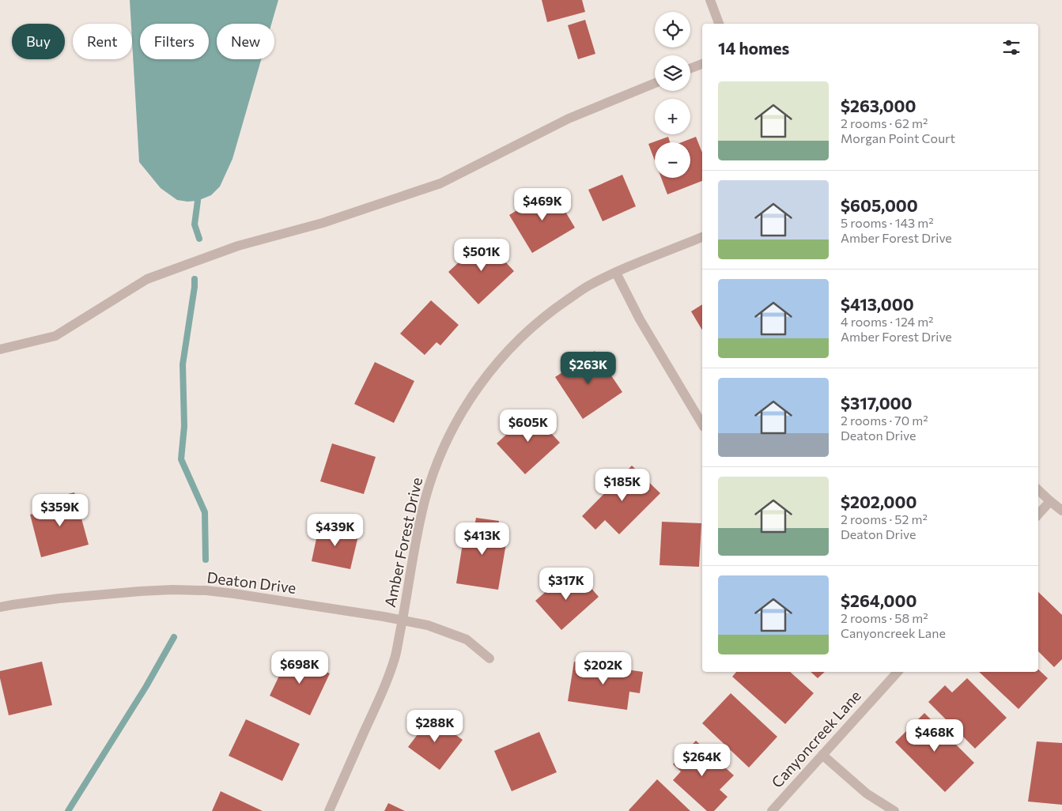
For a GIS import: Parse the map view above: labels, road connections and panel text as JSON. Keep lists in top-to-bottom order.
{
  "streets": {
    "street": ["Amber Forest Drive", "Deaton Drive", "Canyoncreek Lane"]
  },
  "crossings": [
    ["Amber Forest Drive", "Deaton Drive"]
  ],
  "page": {
    "map_buttons": ["+", "−"],
    "chip": [
      "Buy",
      "Rent",
      "Filters",
      "New"
    ],
    "heading": "14 homes",
    "list": [
      {
        "name": "$263,000",
        "note": "2 rooms · 62 m² · Morgan Point Court"
      },
      {
        "name": "$605,000",
        "note": "5 rooms · 143 m² · Amber Forest Drive"
      },
      {
        "name": "$413,000",
        "note": "4 rooms · 124 m² · Amber Forest Drive"
      },
      {
        "name": "$317,000",
        "note": "2 rooms · 70 m² · Deaton Drive"
      },
      {
        "name": "$202,000",
        "note": "2 rooms · 52 m² · Deaton Drive"
      },
      {
        "name": "$264,000",
        "note": "2 rooms · 58 m² · Canyoncreek Lane"
      }
    ],
    "price": [
      "$469K",
      "$501K",
      "$263K",
      "$605K",
      "$185K",
      "$359K",
      "$439K",
      "$413K",
      "$317K",
      "$698K",
      "$202K",
      "$288K",
      "$468K",
      "$264K"
    ]
  }
}
